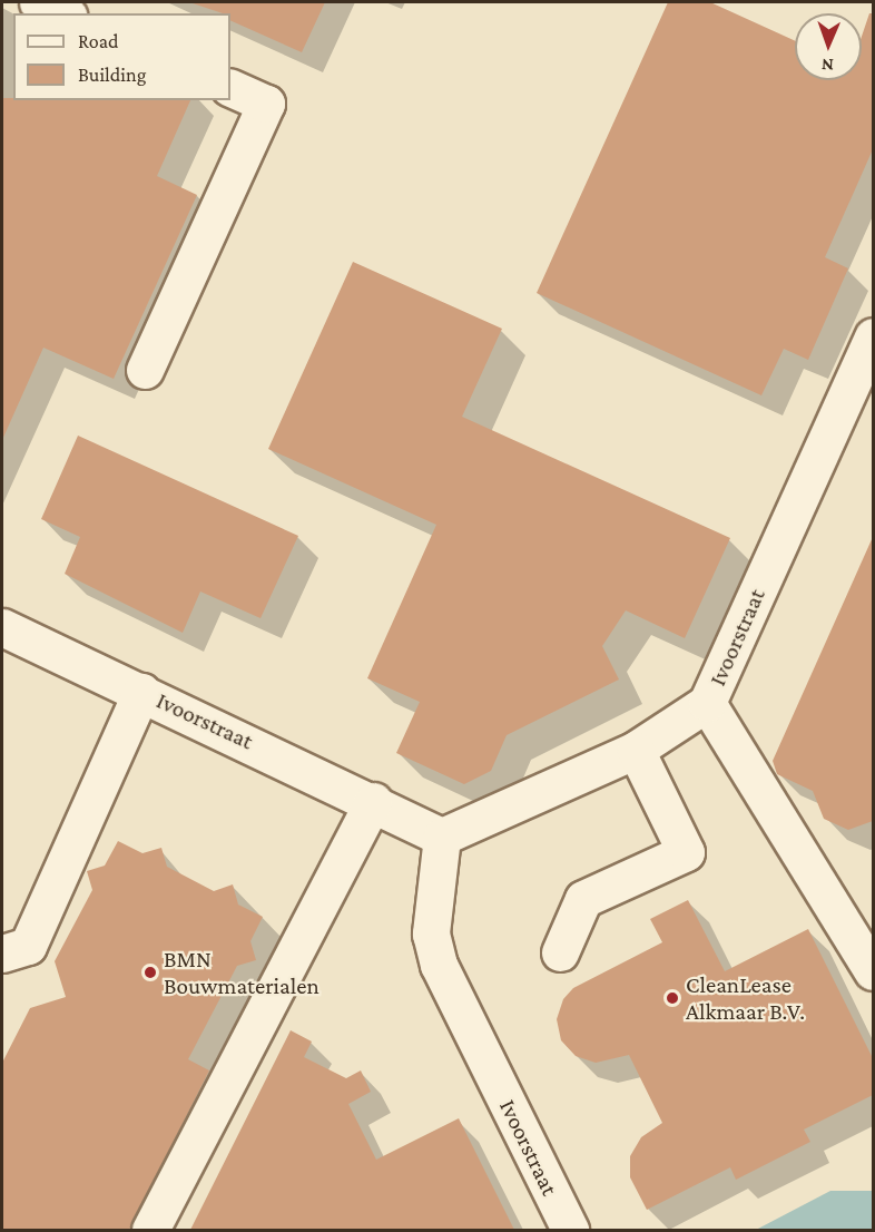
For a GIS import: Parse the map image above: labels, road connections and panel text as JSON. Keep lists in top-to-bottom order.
{
  "streets": {
    "street": ["Ivoorstraat"]
  },
  "places": ["BMN Bouwmaterialen", "CleanLease Alkmaar B.V."],
  "legend": ["Road", "Building"],
  "north": "bottom"
}
